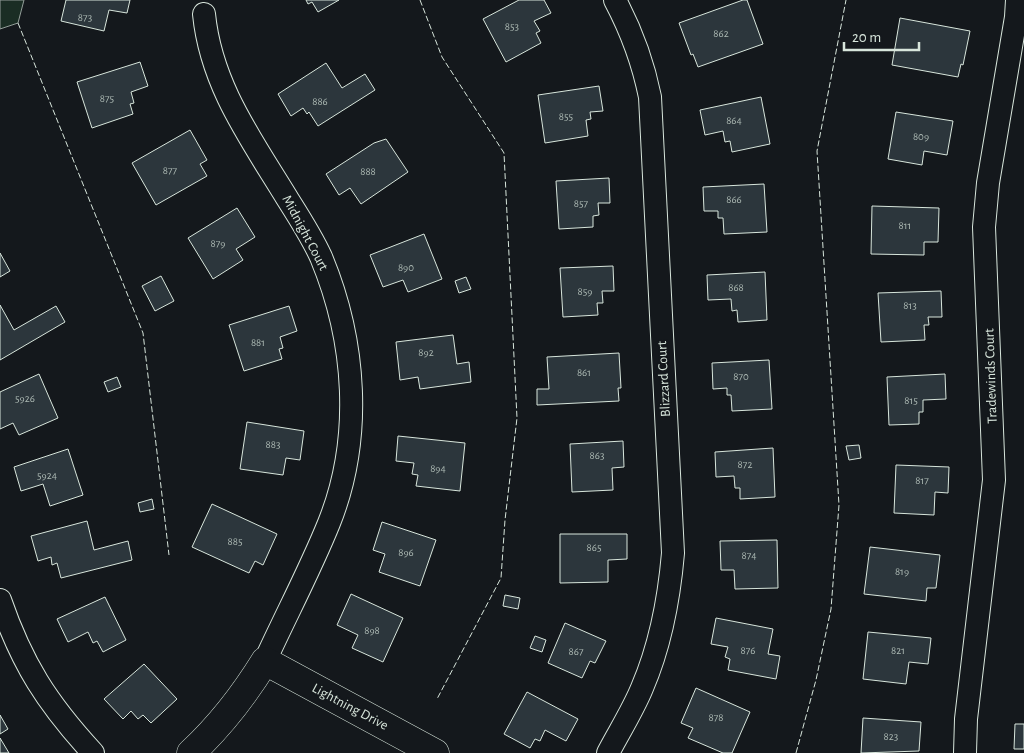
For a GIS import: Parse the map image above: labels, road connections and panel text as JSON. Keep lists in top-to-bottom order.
{
  "streets": {
    "main road": ["Lightning Drive"],
    "street": ["Midnight Court", "Tradewinds Court", "Blizzard Court"]
  },
  "crossings": [
    ["Midnight Court", "Lightning Drive"]
  ],
  "house_numbers": [
    "873",
    "853",
    "862",
    "875",
    "886",
    "855",
    "864",
    "809",
    "877",
    "888",
    "866",
    "857",
    "811",
    "879",
    "890",
    "868",
    "859",
    "813",
    "881",
    "892",
    "861",
    "870",
    "5926",
    "815",
    "883",
    "863",
    "872",
    "894",
    "5924",
    "817",
    "885",
    "865",
    "896",
    "874",
    "819",
    "898",
    "876",
    "821",
    "867",
    "878",
    "823"
  ],
  "scale_bar": "20 m"
}
